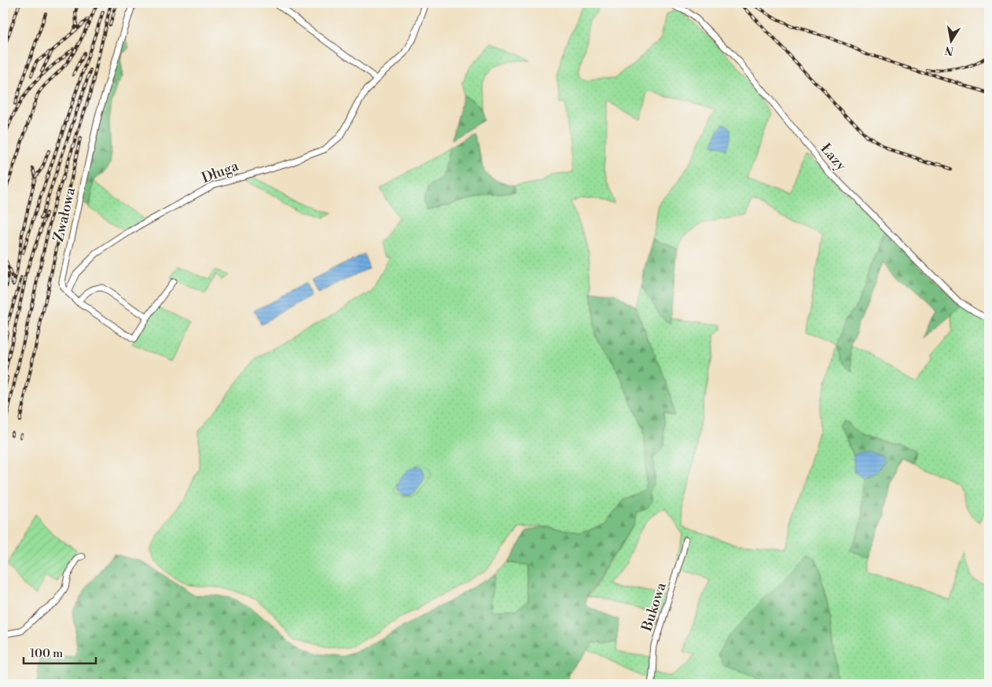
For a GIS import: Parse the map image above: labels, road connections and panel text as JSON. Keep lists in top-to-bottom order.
{
  "streets": {
    "street": [
      "Łazy",
      "Długa",
      "Zwałowa",
      "Bukowa"
    ]
  },
  "crossings": [
    ["Długa", "Zwałowa"]
  ],
  "scale_bar": "100 m",
  "north": "bottom"
}
